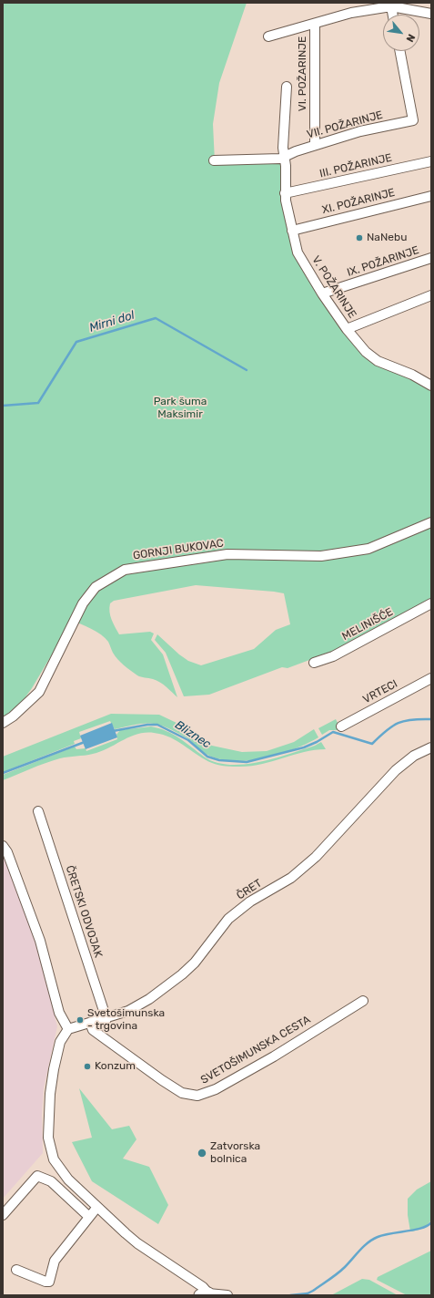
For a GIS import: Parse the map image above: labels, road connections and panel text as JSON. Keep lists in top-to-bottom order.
{
  "streets": {
    "street": [
      "VI. POŽARINJE",
      "VII. POŽARINJE",
      "III. POŽARINJE",
      "XI. POŽARINJE",
      "IX. POŽARINJE",
      "V. POŽARINJE",
      "GORNJI BUKOVAC",
      "MELINIŠĆE",
      "VRTECI",
      "ČRET",
      "ČRETSKI ODVOJAK",
      "SVETOŠIMUNSKA CESTA"
    ]
  },
  "crossings": [
    ["VI. POŽARINJE", "VII. POŽARINJE"],
    ["VII. POŽARINJE", "V. POŽARINJE"],
    ["III. POŽARINJE", "V. POŽARINJE"],
    ["XI. POŽARINJE", "V. POŽARINJE"],
    ["IX. POŽARINJE", "V. POŽARINJE"],
    ["ČRET", "ČRETSKI ODVOJAK"],
    ["ČRET", "SVETOŠIMUNSKA CESTA"]
  ],
  "water": ["Mirni dol", "Bliznec"],
  "parks": ["Park šuma Maksimir"],
  "places": [
    "NaNebu",
    "Svetošimunska - trgovina",
    "Konzum",
    "Zatvorska bolnica"
  ],
  "north": "bottom right"
}
